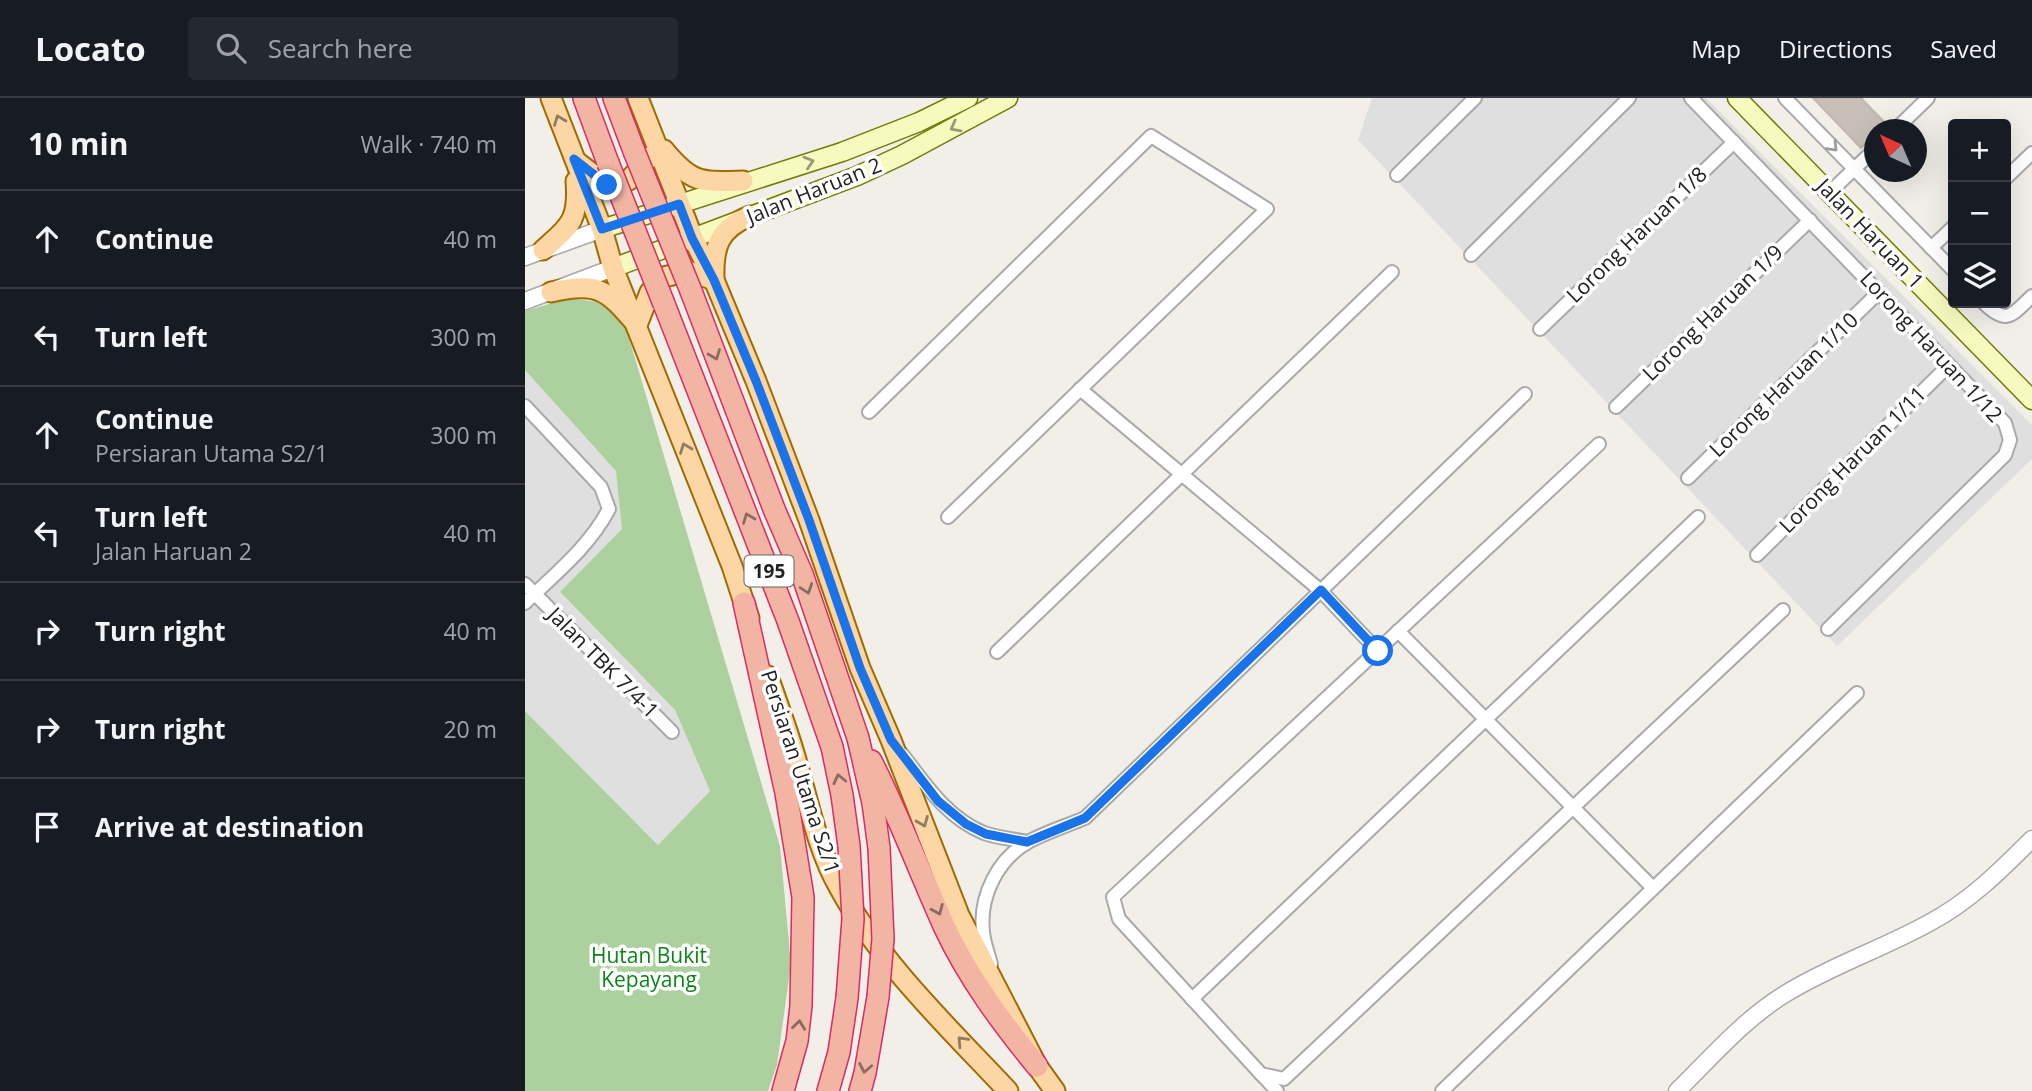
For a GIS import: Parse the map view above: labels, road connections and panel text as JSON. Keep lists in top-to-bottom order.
{
  "streets": {
    "highway": ["195"],
    "main road": ["Jalan Haruan 2", "Jalan Haruan 1", "Persiaran Utama S2/1"],
    "street": [
      "Lorong Haruan 1/8",
      "Lorong Haruan 1/9",
      "Lorong Haruan 1/12",
      "Lorong Haruan 1/10",
      "Lorong Haruan 1/11",
      "Jalan TBK 7/4-1"
    ]
  },
  "crossings": [
    ["Jalan Haruan 2", "Persiaran Utama S2/1"],
    ["Lorong Haruan 1/8", "Lorong Haruan 1/12"],
    ["Lorong Haruan 1/9", "Lorong Haruan 1/12"],
    ["Lorong Haruan 1/12", "Lorong Haruan 1/10"],
    ["Lorong Haruan 1/12", "Lorong Haruan 1/11"]
  ],
  "parks": ["Hutan Bukit Kepayang"],
  "north": "top left",
  "page": {
    "header": "Locato",
    "search": "Search here",
    "nav": ["Map", "Directions", "Saved"],
    "heading": ["10 min", "Walk · 740 m"],
    "map_buttons": ["+", "−"],
    "list": [
      ["Continue", "40 m"],
      ["Turn left", "300 m"],
      ["Continue", "Persiaran Utama S2/1", "300 m"],
      ["Turn left", "Jalan Haruan 2", "40 m"],
      ["Turn right", "40 m"],
      ["Turn right", "20 m"],
      "Arrive at destination"
    ]
  }
}
